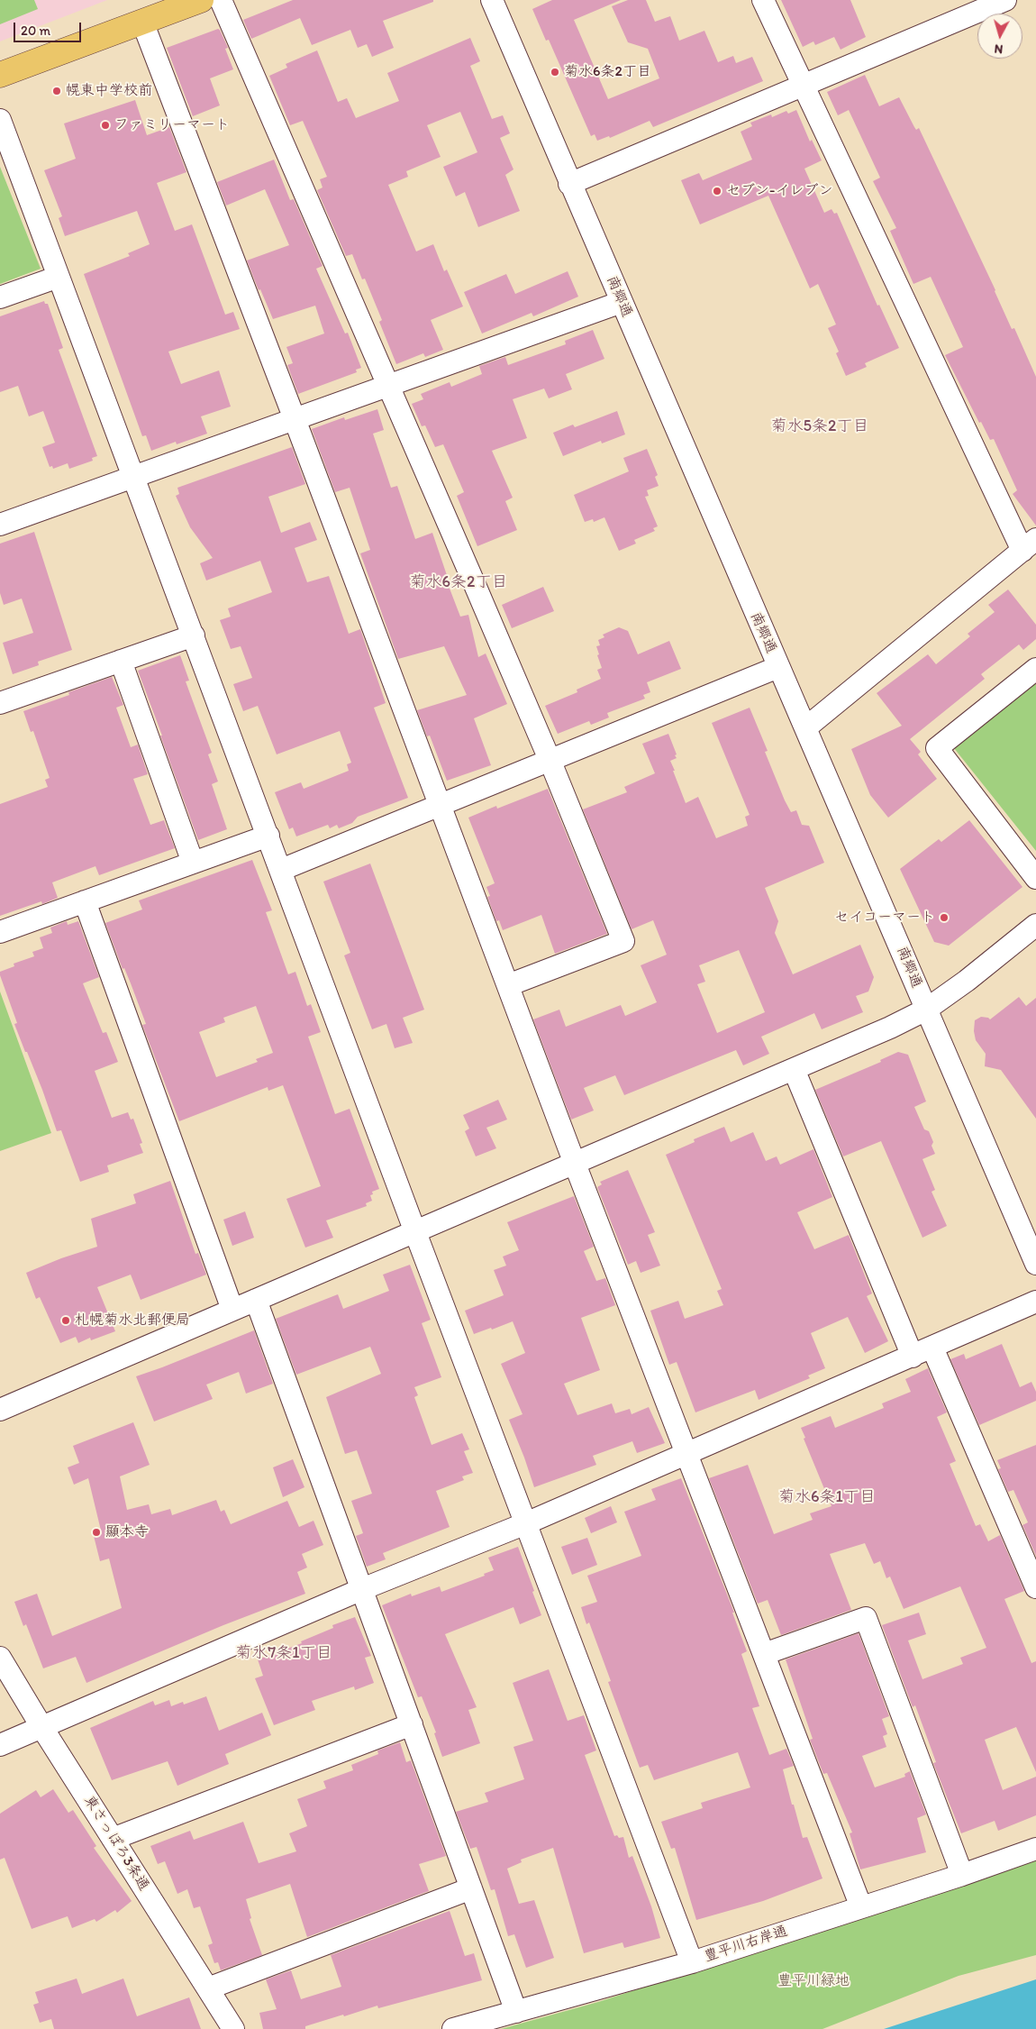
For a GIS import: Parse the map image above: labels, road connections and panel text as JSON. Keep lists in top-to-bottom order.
{
  "streets": {
    "street": ["南郷通", "東さっぽろ3条通", "豊平川右岸通"]
  },
  "districts": [
    "菊水5条2丁目",
    "菊水6条2丁目",
    "菊水6条1丁目",
    "菊水7条1丁目"
  ],
  "parks": ["豊平川緑地"],
  "places": [
    "菊水6条2丁目",
    "幌東中学校前",
    "ファミリーマート",
    "セブン-イレブン",
    "セイコーマート",
    "札幌菊水北郵便局",
    "顯本寺"
  ],
  "scale_bar": "20 m",
  "north": "bottom"
}
